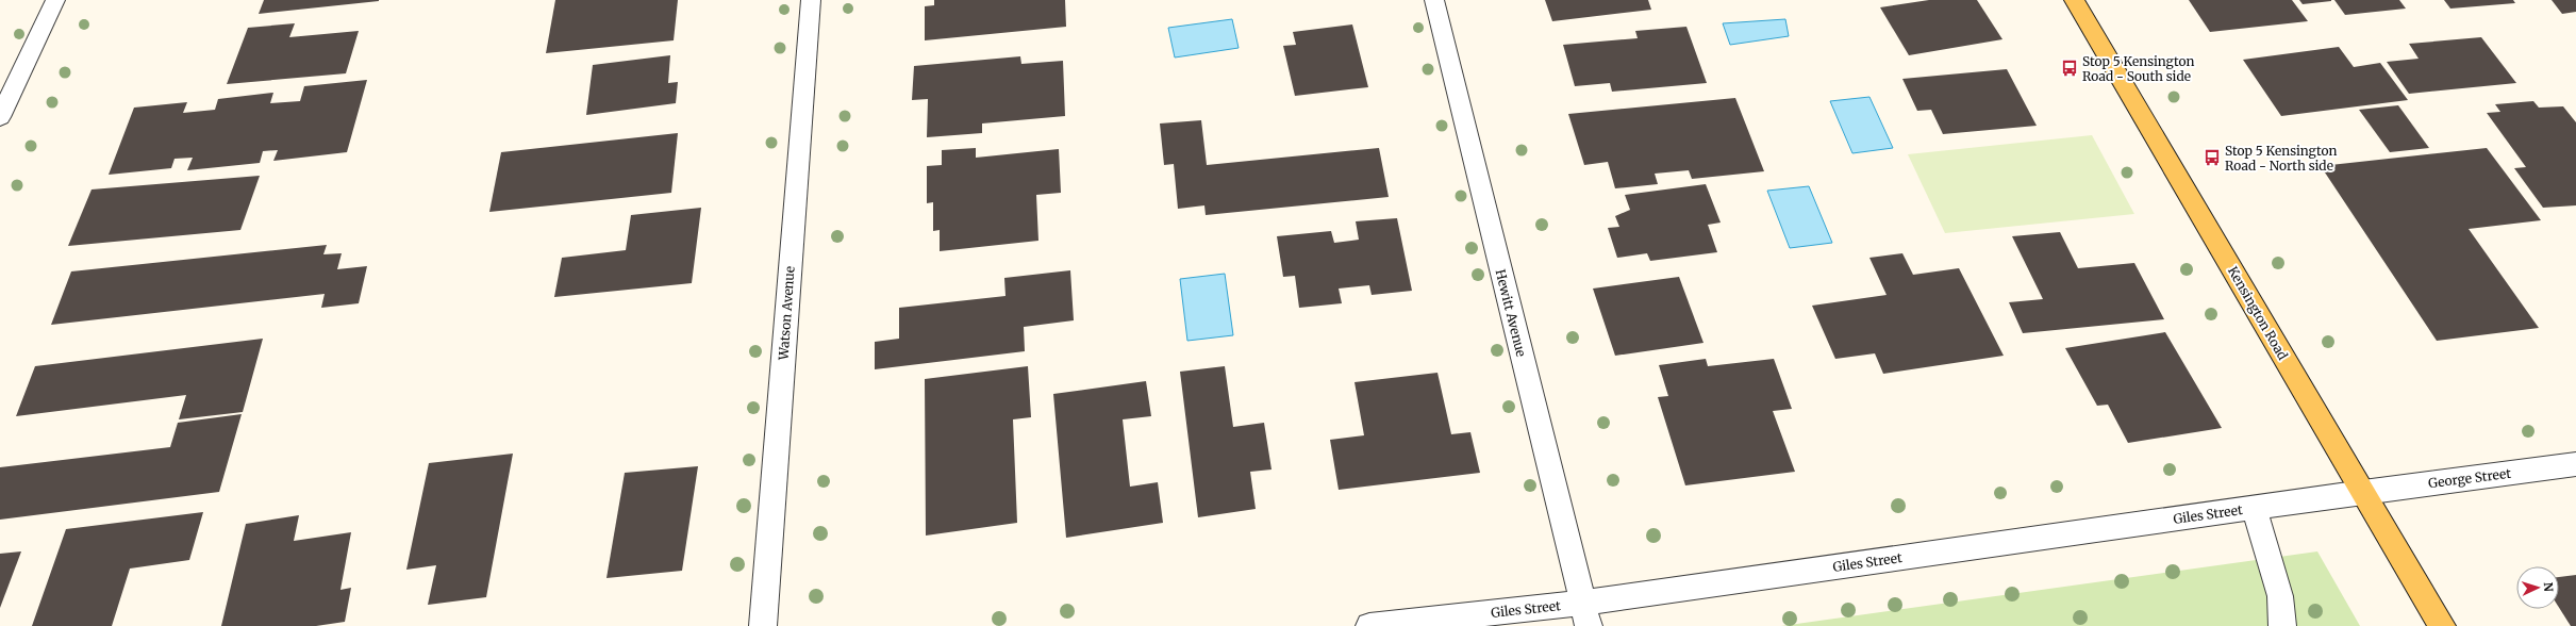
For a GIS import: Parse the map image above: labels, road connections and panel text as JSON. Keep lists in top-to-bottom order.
{
  "streets": {
    "main road": ["Kensington Road"],
    "street": [
      "Watson Avenue",
      "Hewitt Avenue",
      "George Street",
      "Giles Street"
    ]
  },
  "crossings": [
    ["Hewitt Avenue", "Giles Street"],
    ["Kensington Road", "George Street"],
    ["Kensington Road", "Giles Street"],
    ["George Street", "Giles Street"]
  ],
  "places": {
    "bus stop": ["Stop 5 Kensington Road - South side", "Stop 5 Kensington Road - North side"]
  },
  "north": "right"
}
